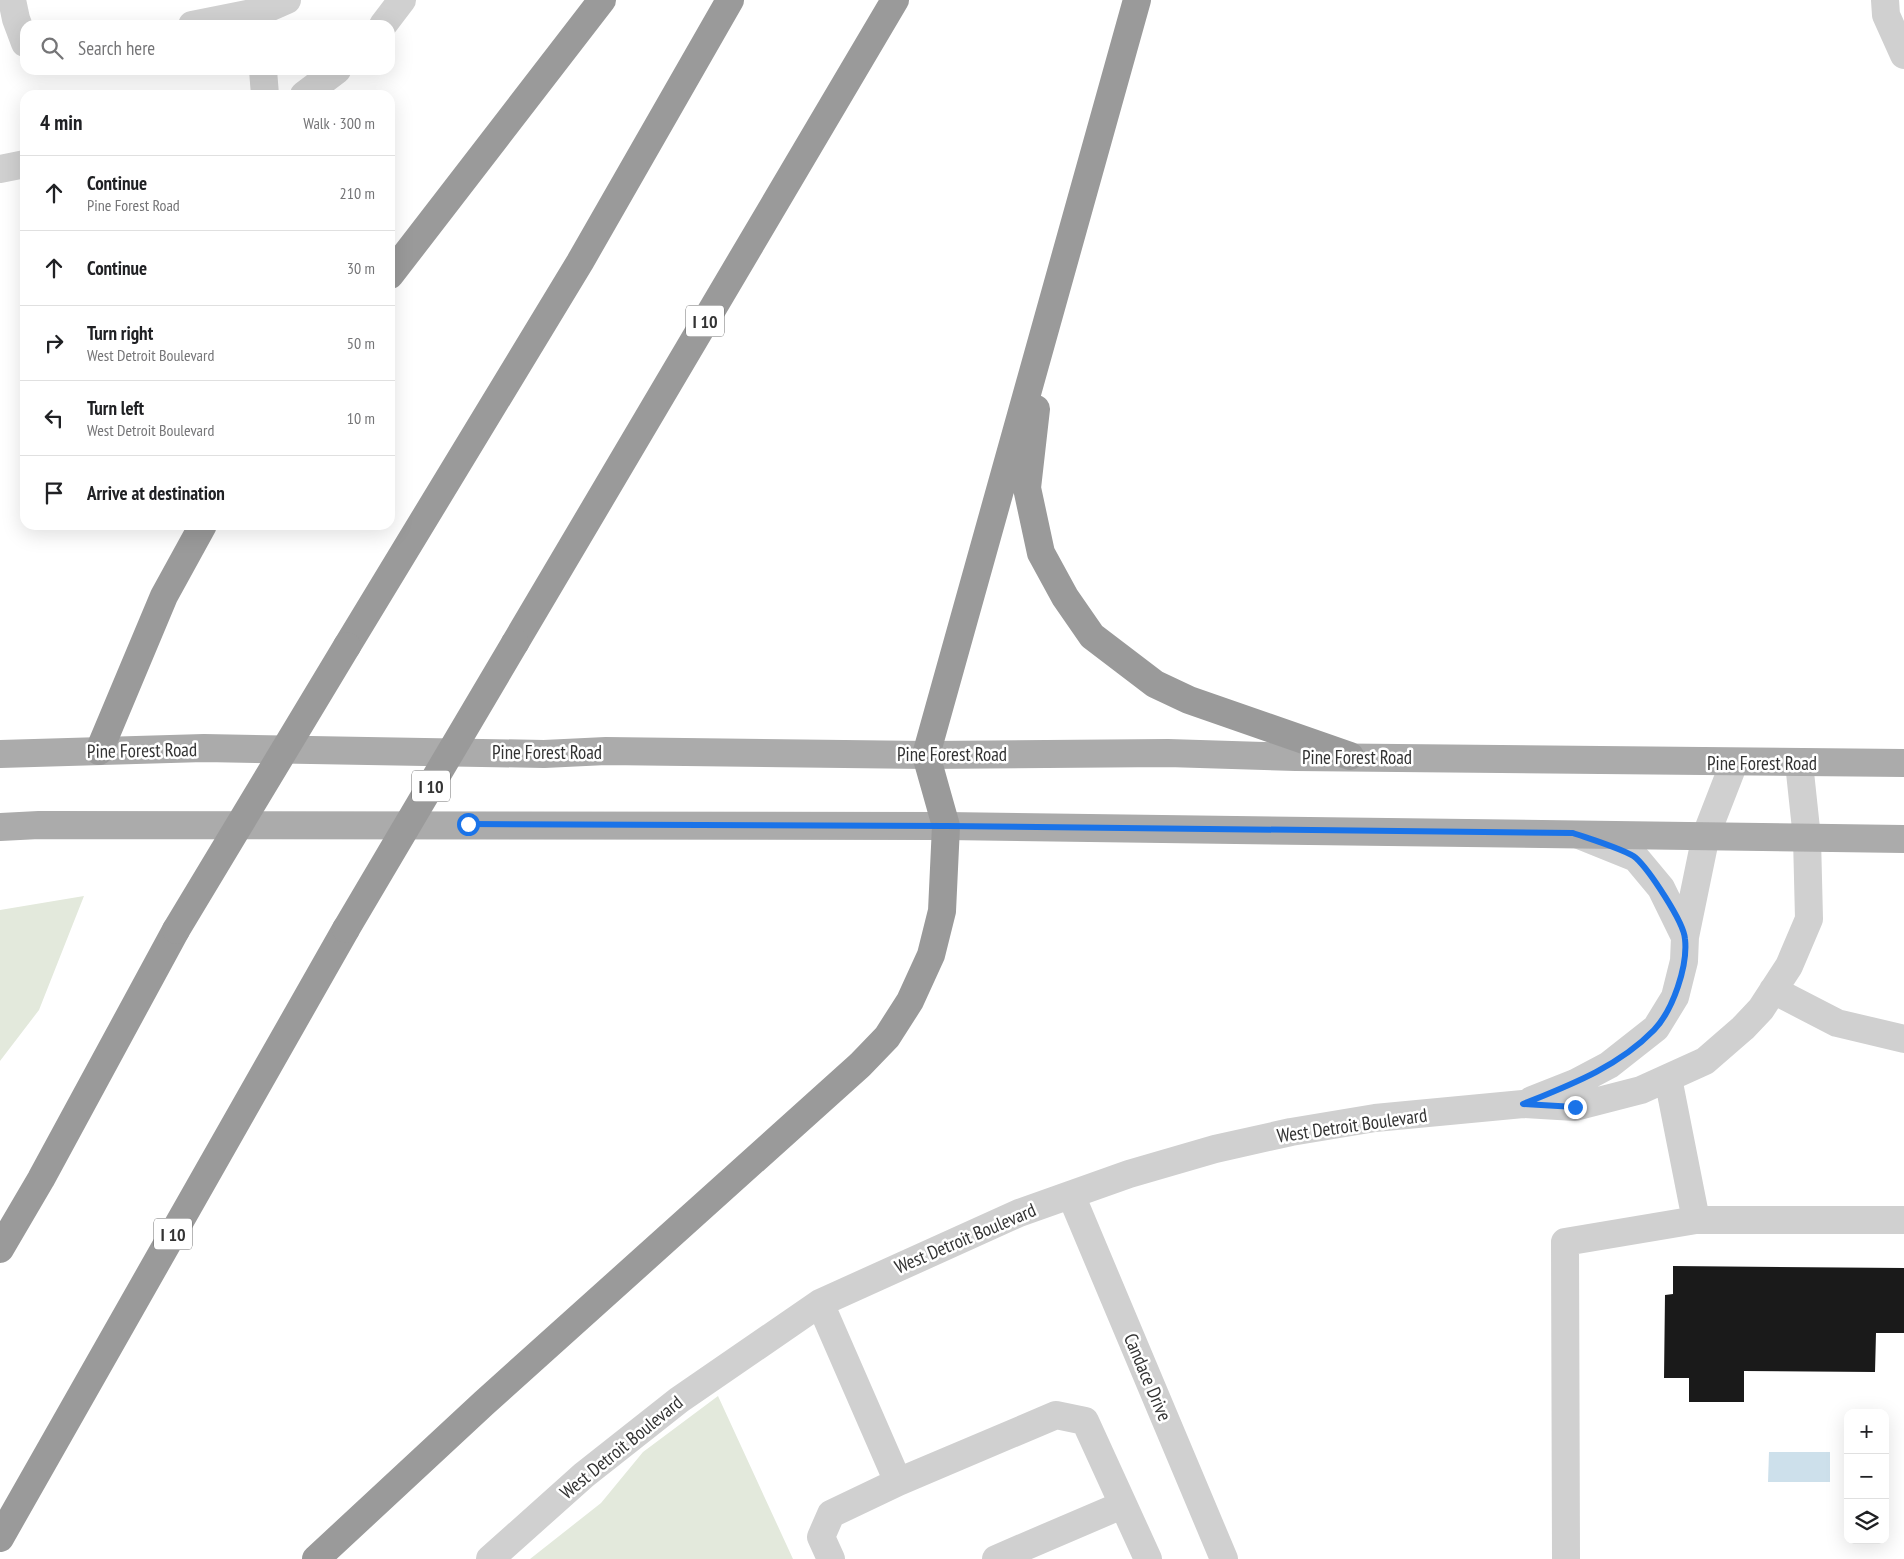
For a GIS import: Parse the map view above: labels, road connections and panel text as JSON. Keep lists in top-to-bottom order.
{
  "streets": {
    "highway": ["I 10"],
    "main road": ["Pine Forest Road"],
    "street": ["West Detroit Boulevard", "Candace Drive"]
  },
  "crossings": [
    ["Pine Forest Road", "West Detroit Boulevard"],
    ["West Detroit Boulevard", "Candace Drive"]
  ],
  "page": {
    "search": "Search here",
    "heading": ["4 min", "Walk · 300 m"],
    "list": [
      ["Continue", "Pine Forest Road", "210 m"],
      ["Continue", "30 m"],
      ["Turn right", "West Detroit Boulevard", "50 m"],
      ["Turn left", "West Detroit Boulevard", "10 m"],
      "Arrive at destination"
    ],
    "map_buttons": ["+", "−"]
  }
}
